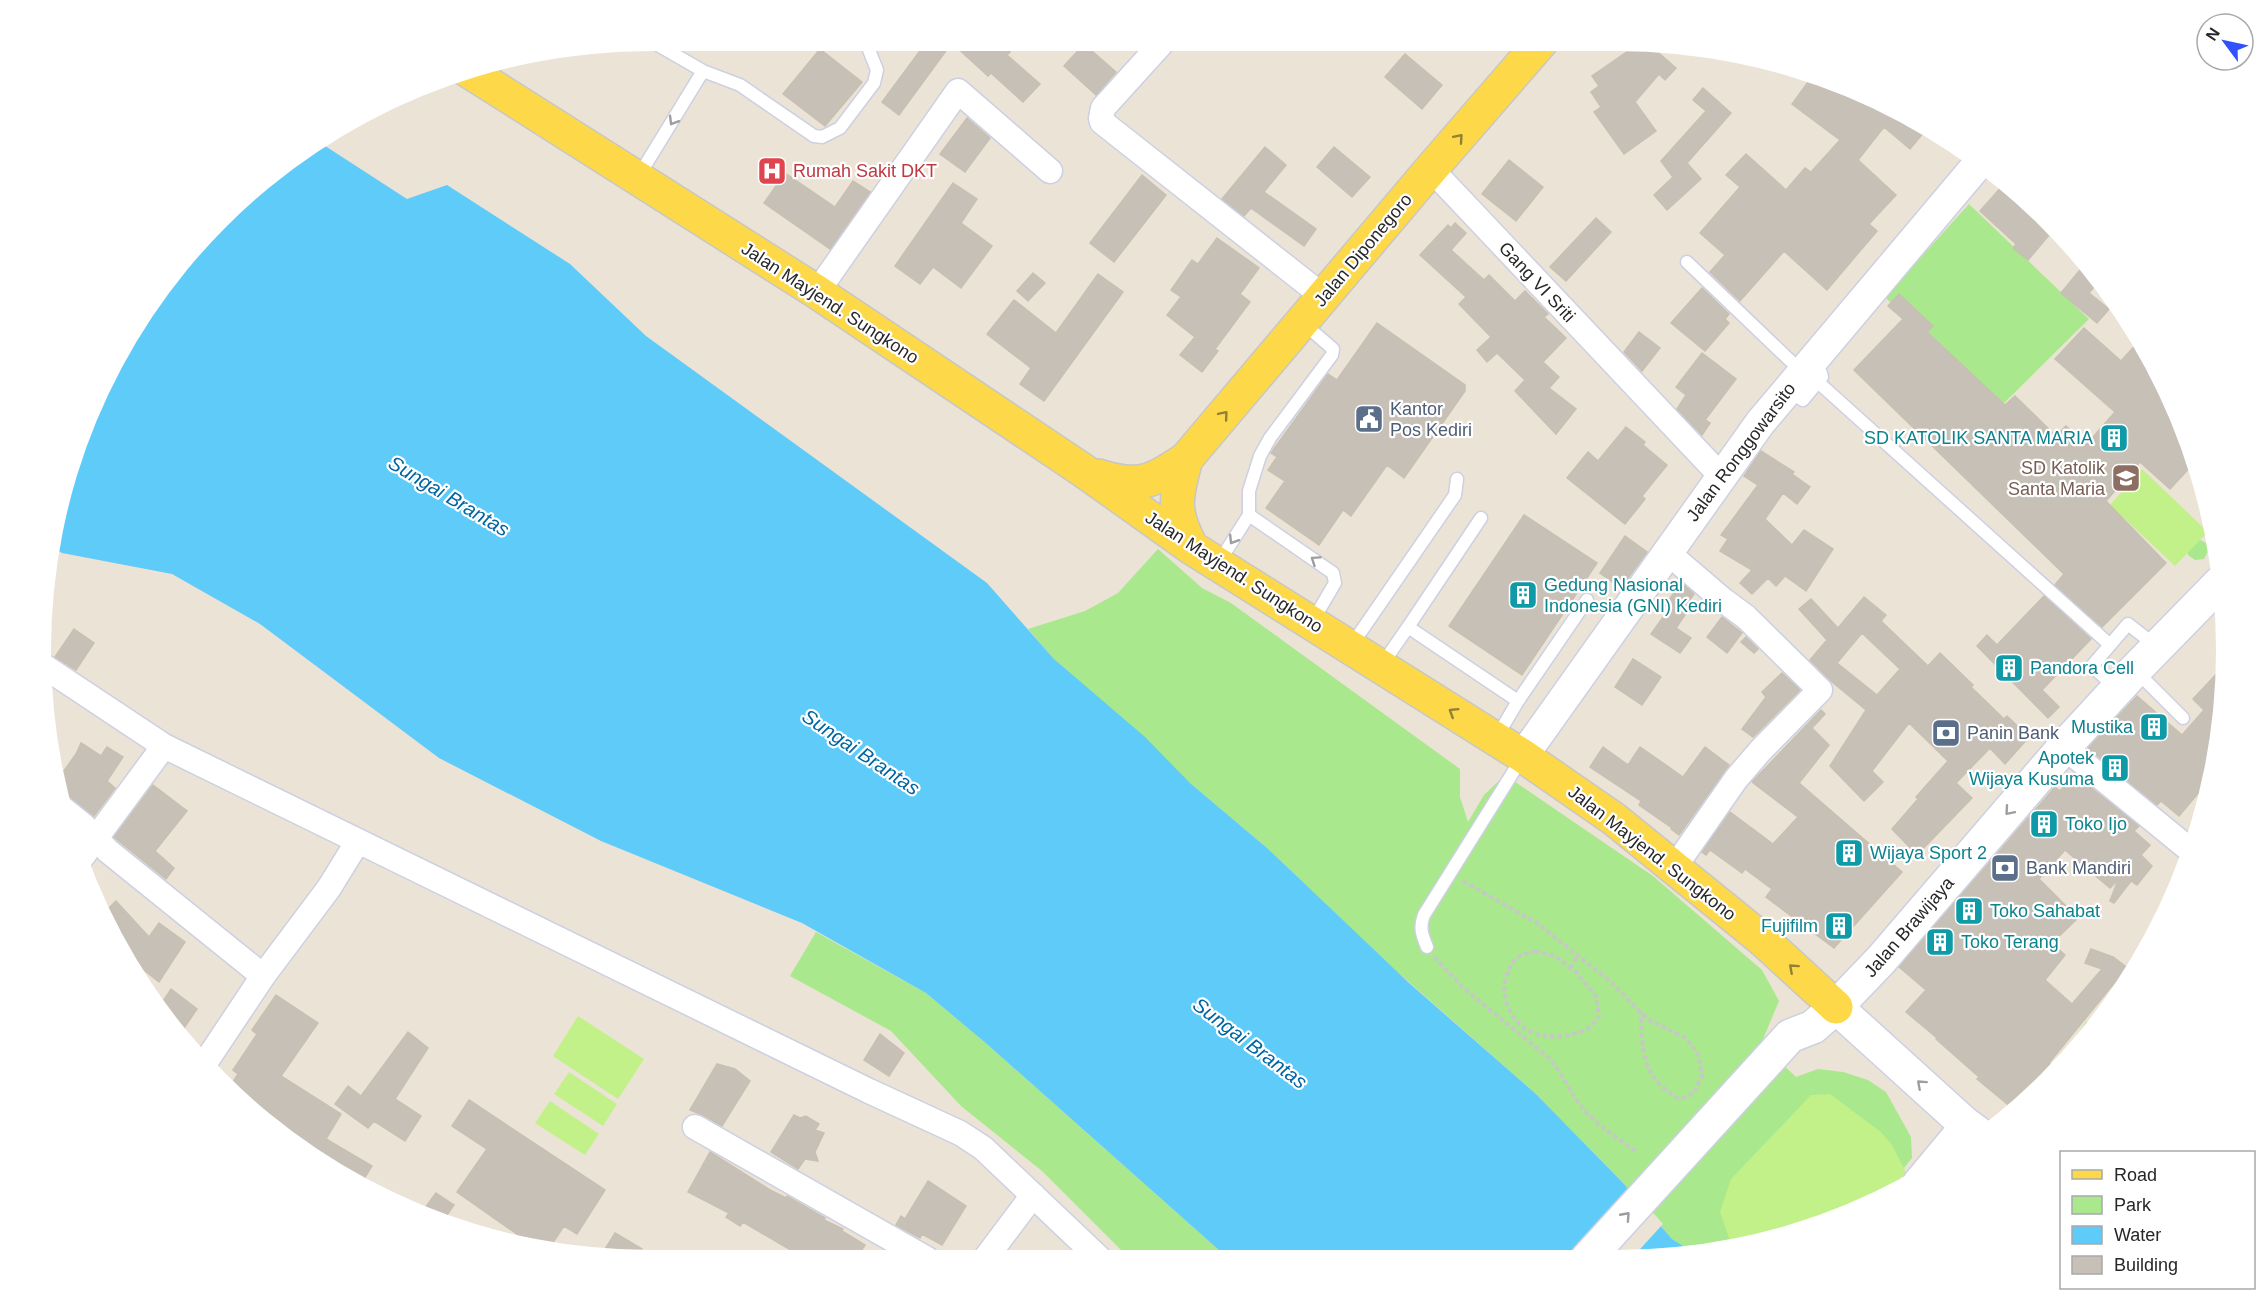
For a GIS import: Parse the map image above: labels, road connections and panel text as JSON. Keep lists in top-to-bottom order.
{
  "streets": {
    "main road": ["Jalan Diponegoro", "Jalan Mayjend. Sungkono", "Jalan Brawijaya"],
    "street": ["Gang VI Sriti", "Jalan Ronggowarsito"]
  },
  "crossings": [
    ["Jalan Diponegoro", "Gang VI Sriti"],
    ["Jalan Diponegoro", "Jalan Mayjend. Sungkono"],
    ["Gang VI Sriti", "Jalan Ronggowarsito"],
    ["Jalan Mayjend. Sungkono", "Jalan Ronggowarsito"],
    ["Jalan Mayjend. Sungkono", "Jalan Brawijaya"]
  ],
  "one_way": ["Jalan Diponegoro"],
  "water": ["Sungai Brantas"],
  "places": {
    "hospital": ["Rumah Sakit DKT"],
    "public building": ["Kantor Pos Kediri"],
    "building": [
      "SD KATOLIK SANTA MARIA",
      "Gedung Nasional Indonesia (GNI) Kediri",
      "Pandora Cell",
      "Mustika",
      "Apotek Wijaya Kusuma",
      "Toko Ijo",
      "Wijaya Sport 2",
      "Toko Sahabat",
      "Fujifilm",
      "Toko Terang"
    ],
    "school or university": ["SD Katolik Santa Maria"],
    "bank": ["Panin Bank", "Bank Mandiri"]
  },
  "legend": [
    "Road",
    "Park",
    "Water",
    "Building"
  ],
  "north": "top left"
}
